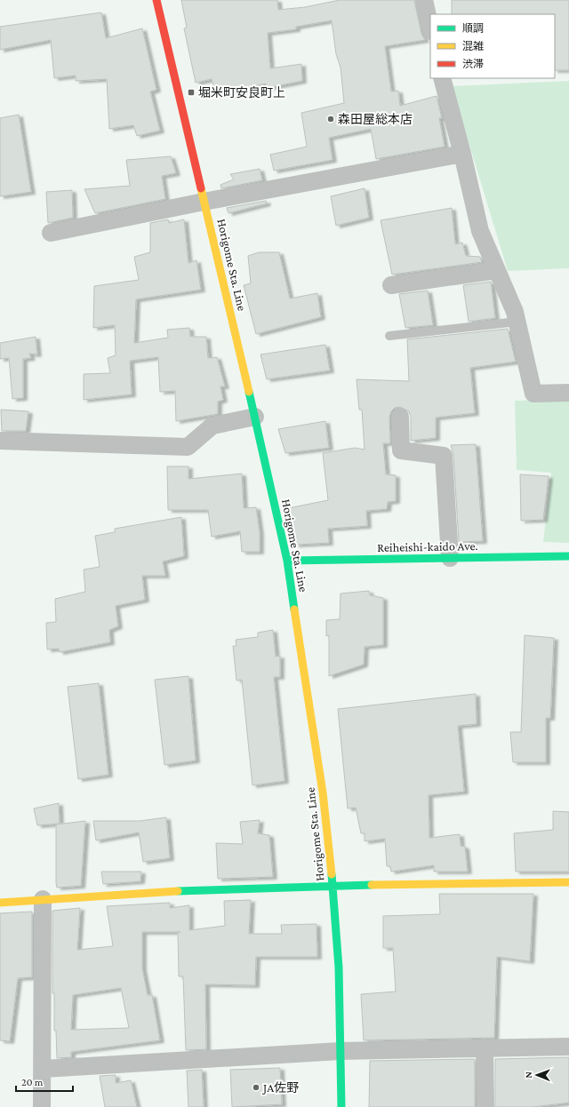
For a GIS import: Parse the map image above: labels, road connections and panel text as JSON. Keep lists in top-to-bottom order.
{
  "streets": {
    "main road": ["Horigome Sta. Line", "Reiheishi-kaido Ave."]
  },
  "crossings": [
    ["Horigome Sta. Line", "Reiheishi-kaido Ave."]
  ],
  "places": {
    "transit": ["堀米町安良町上"],
    "other": ["森田屋総本店", "JA佐野"]
  },
  "legend": ["順調", "混雑", "渋滞"],
  "scale_bar": "20 m",
  "north": "left"
}
